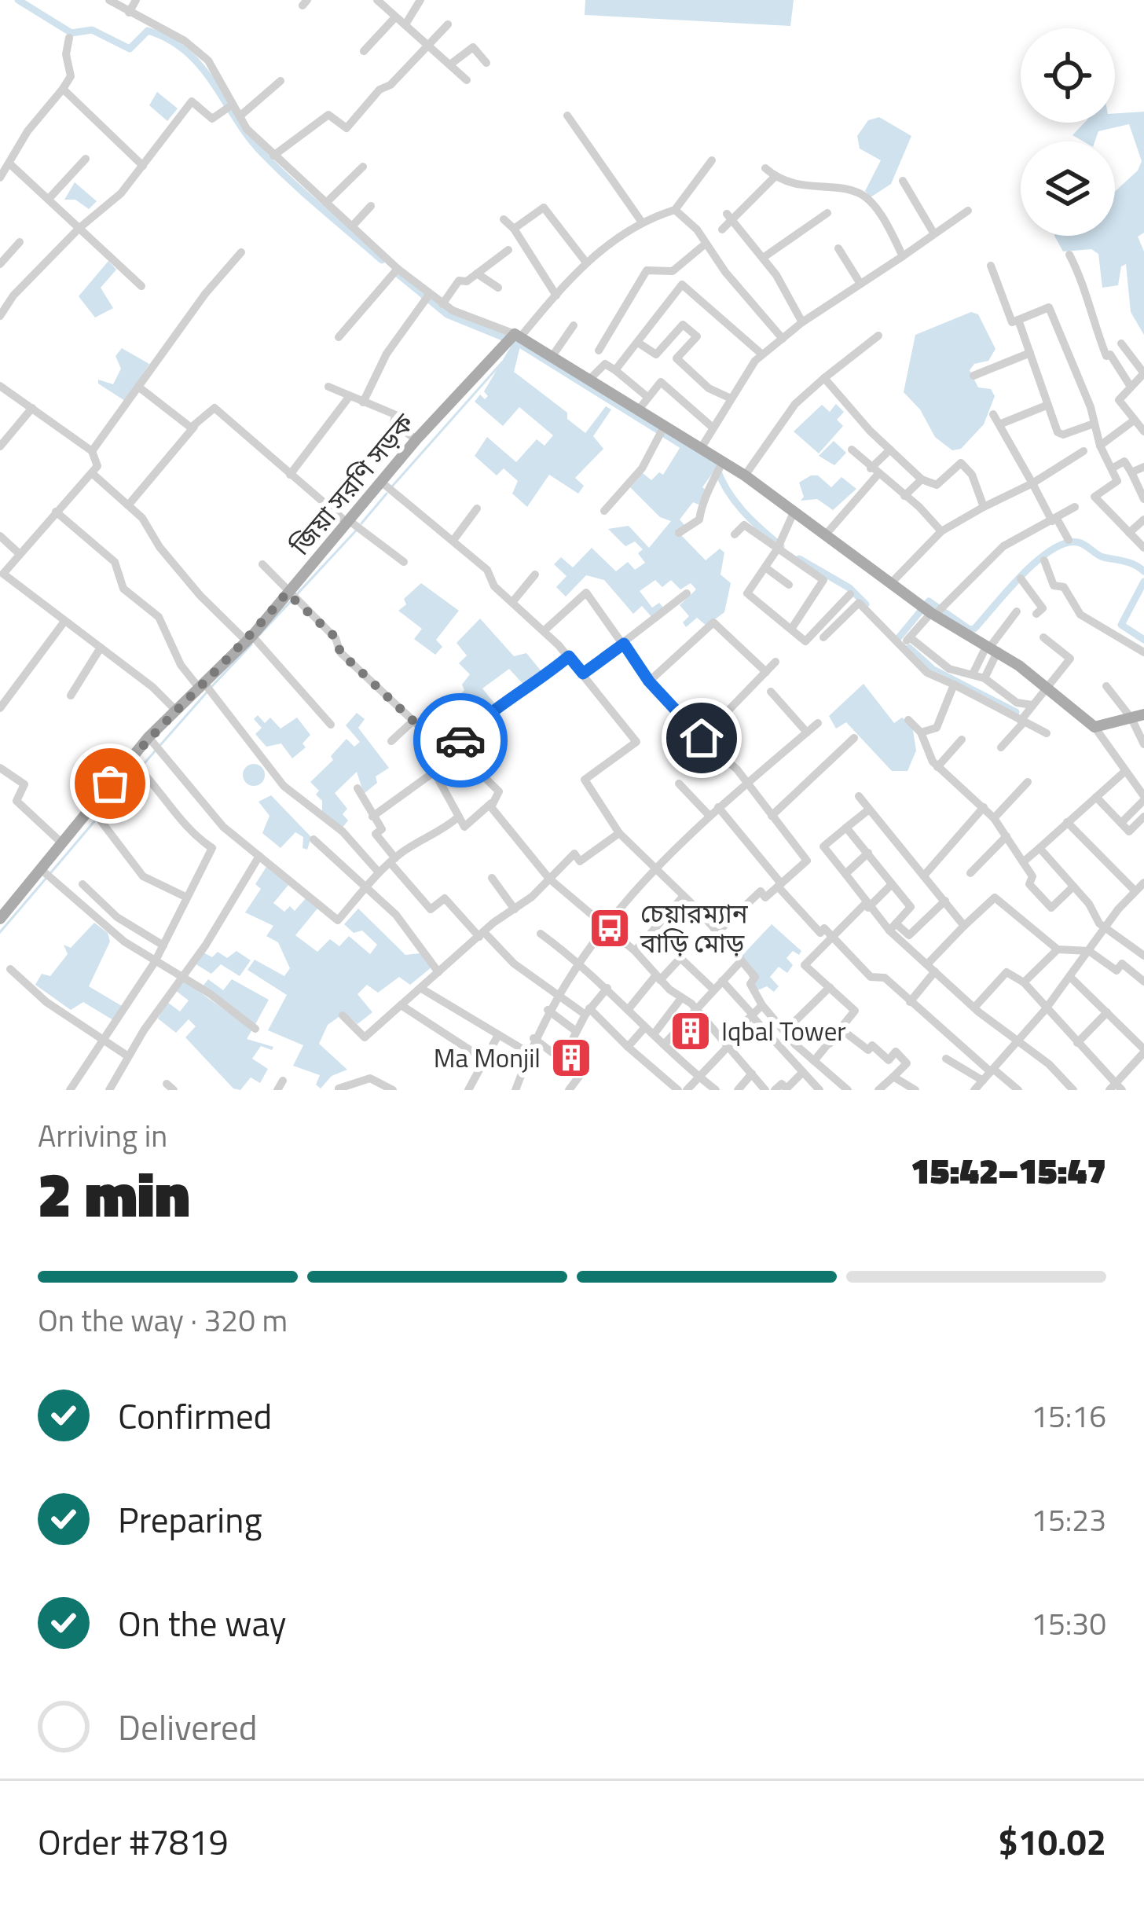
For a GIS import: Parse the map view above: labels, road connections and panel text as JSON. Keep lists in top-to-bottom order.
{
  "streets": {
    "main road": ["জিয়া সরণি সড়ক"]
  },
  "places": {
    "bus stop": ["চেয়ারম্যান বাড়ি মোড়"],
    "building": ["Iqbal Tower", "Ma Monjil"]
  },
  "page": {
    "heading": ["2 min", "Arriving in", "15:42–15:47"],
    "panel": ["Order #7819", "$10.02"],
    "bar": "On the way · 320 m",
    "list": [
      ["Confirmed", "15:16"],
      ["Preparing", "15:23"],
      ["On the way", "15:30"],
      "Delivered"
    ]
  }
}
